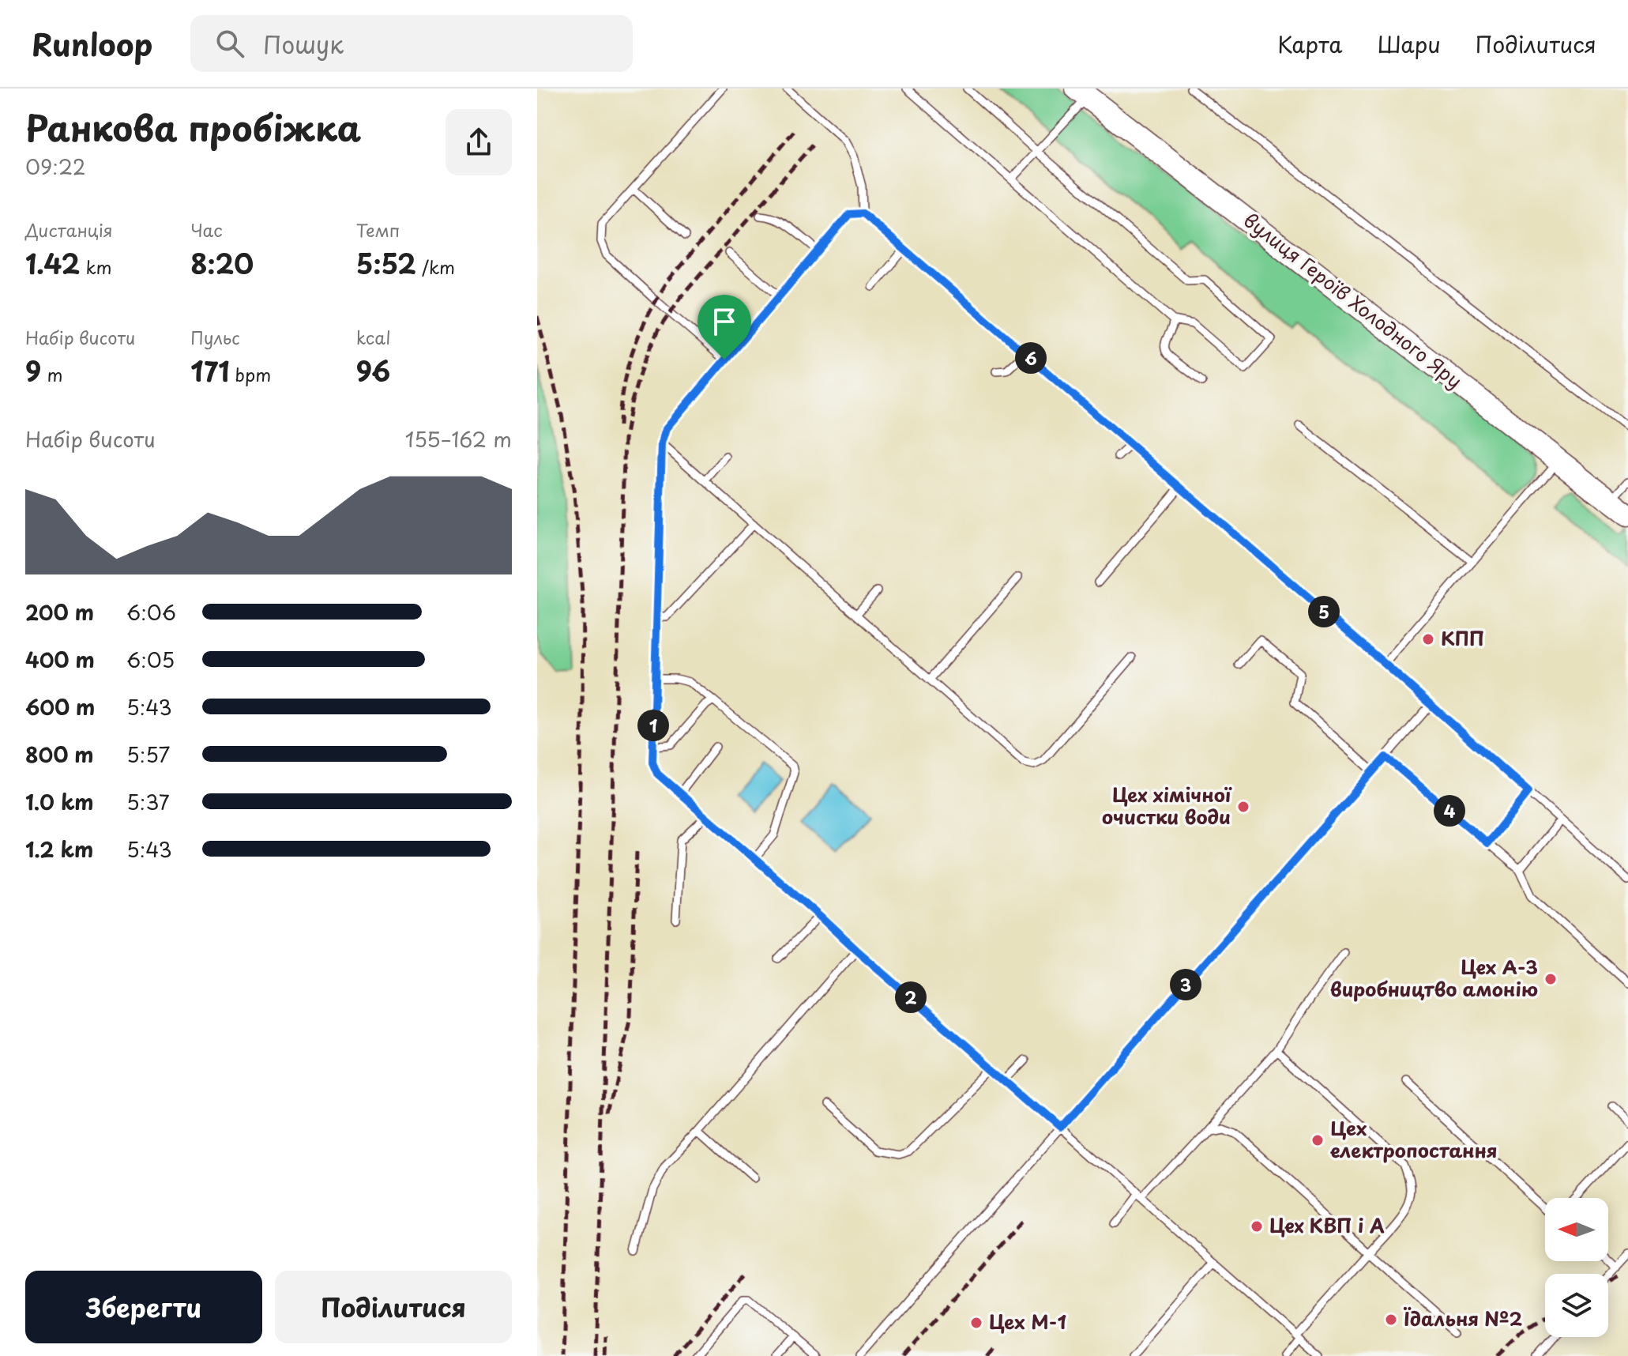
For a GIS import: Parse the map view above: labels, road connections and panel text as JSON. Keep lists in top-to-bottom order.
{
  "streets": {
    "main road": ["вулиця Героїв Холодного Яру"]
  },
  "places": [
    "КПП",
    "Цех хімічної очистки води",
    "Цех А-3 виробництво амонію",
    "Цех електропостання",
    "Цех КВП і А",
    "Їдальня №2",
    "Цех М-1"
  ],
  "north": "left",
  "page": {
    "header": "Runloop",
    "search": "Пошук",
    "nav": ["Карта", "Шари", "Поділитися"],
    "heading": ["Ранкова пробіжка", "09:22"],
    "stats": [
      ["Дистанція", "1.42 km"],
      ["Час", "8:20"],
      ["Темп", "5:52 /km"],
      ["Набір висоти", "9 m"],
      ["Пульс", "171 bpm"],
      ["kcal", "96"]
    ],
    "pins": [
      "6",
      "5",
      "1",
      "4",
      "3",
      "2"
    ],
    "chart": ["Набір висоти", "155–162 m"],
    "list": [
      {
        "name": "200 m",
        "note": "6:06"
      },
      {
        "name": "400 m",
        "note": "6:05"
      },
      {
        "name": "600 m",
        "note": "5:43"
      },
      {
        "name": "800 m",
        "note": "5:57"
      },
      {
        "name": "1.0 km",
        "note": "5:37"
      },
      {
        "name": "1.2 km",
        "note": "5:43"
      }
    ],
    "buttons": ["Зберегти", "Поділитися"]
  }
}
